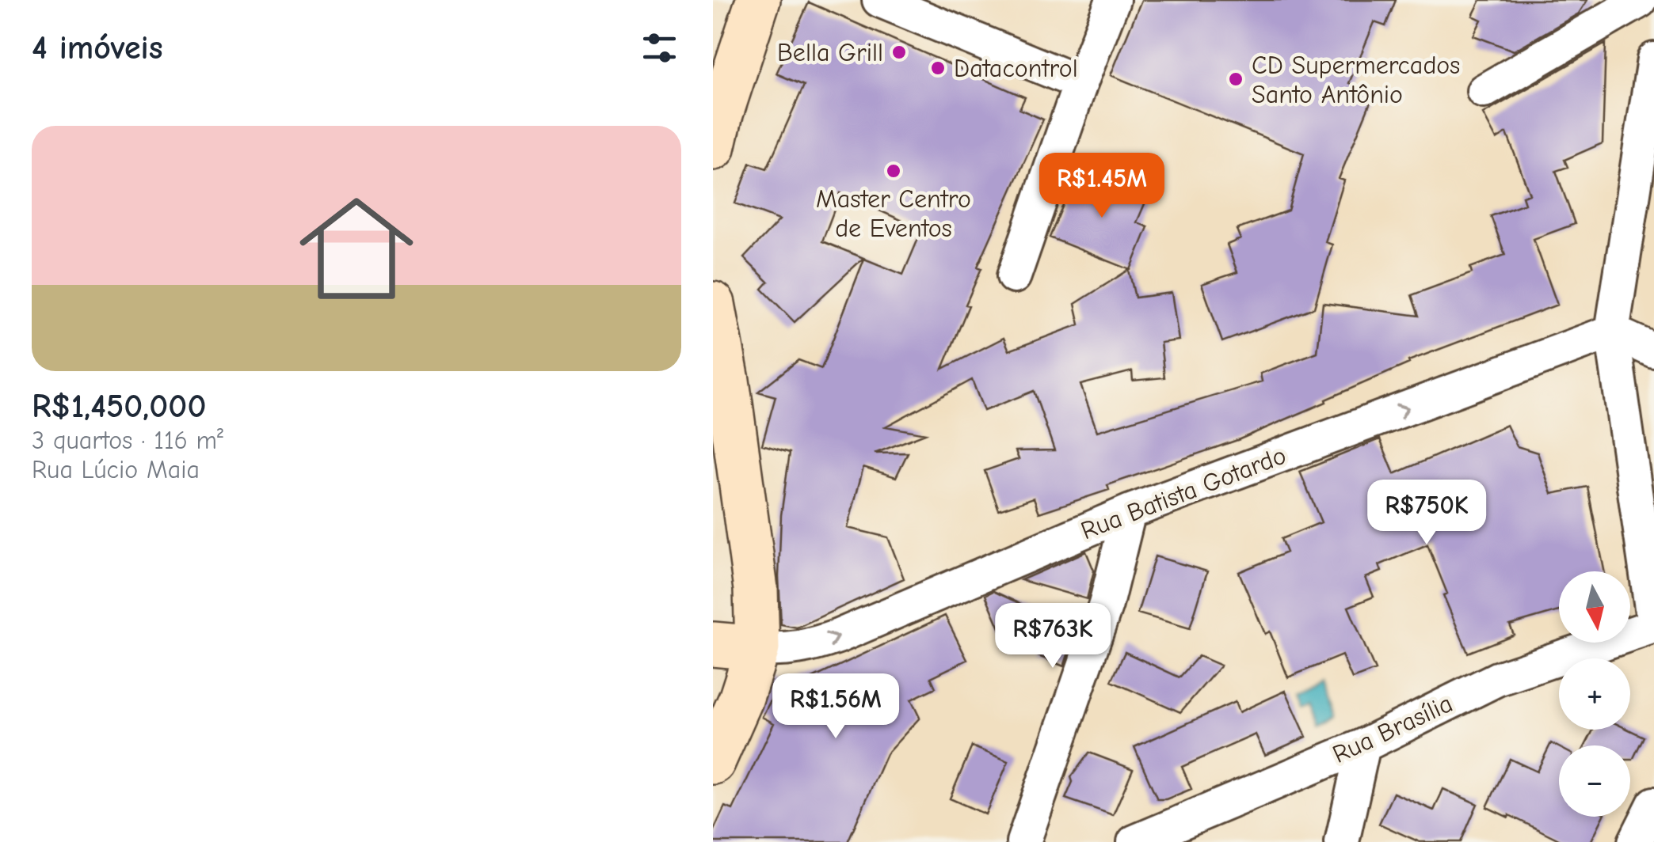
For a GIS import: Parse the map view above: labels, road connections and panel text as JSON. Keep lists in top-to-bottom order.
{
  "streets": {
    "street": ["Rua Batista Gotardo", "Rua Brasília"]
  },
  "one_way": ["Rua Batista Gotardo"],
  "places": [
    "Bella Grill",
    "Datacontrol",
    "CD Supermercados Santo Antônio",
    "Master Centro de Eventos"
  ],
  "north": "bottom",
  "page": {
    "heading": "4 imóveis",
    "list": [
      {
        "name": "R$1,450,000",
        "note": "3 quartos · 116 m² · Rua Lúcio Maia"
      }
    ],
    "price": [
      "R$1.45M",
      "R$750K",
      "R$763K",
      "R$1.56M"
    ],
    "map_buttons": ["+", "−"]
  }
}
